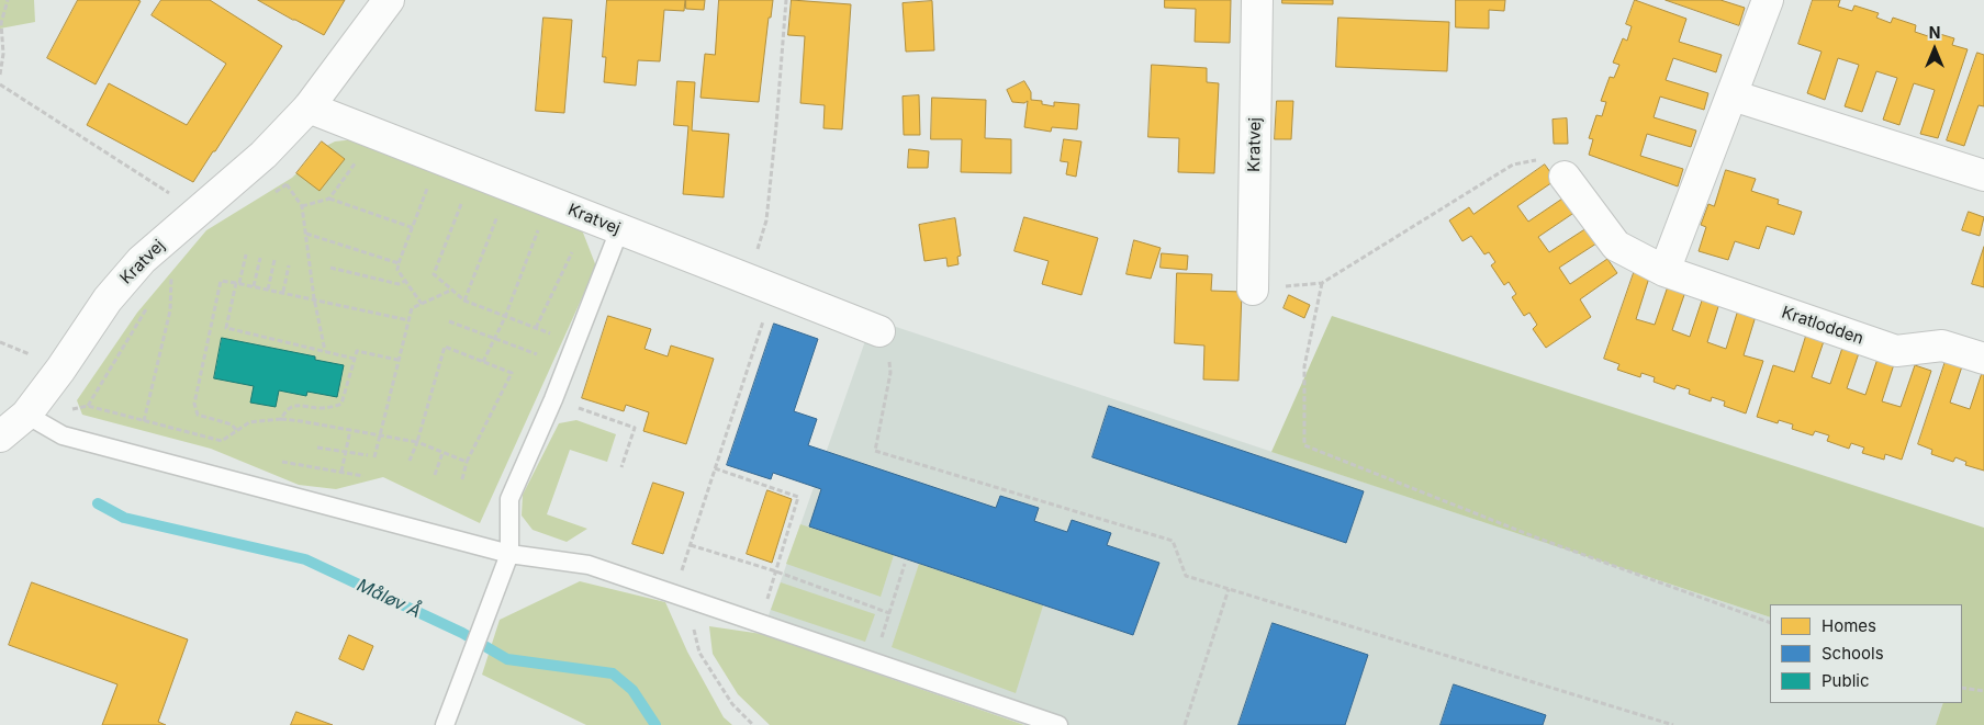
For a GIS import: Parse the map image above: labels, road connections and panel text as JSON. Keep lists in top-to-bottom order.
{
  "streets": {
    "street": ["Kratvej", "Kratlodden"]
  },
  "water": ["Måløv Å"],
  "legend": ["Homes", "Schools", "Public"],
  "north": "top"
}
